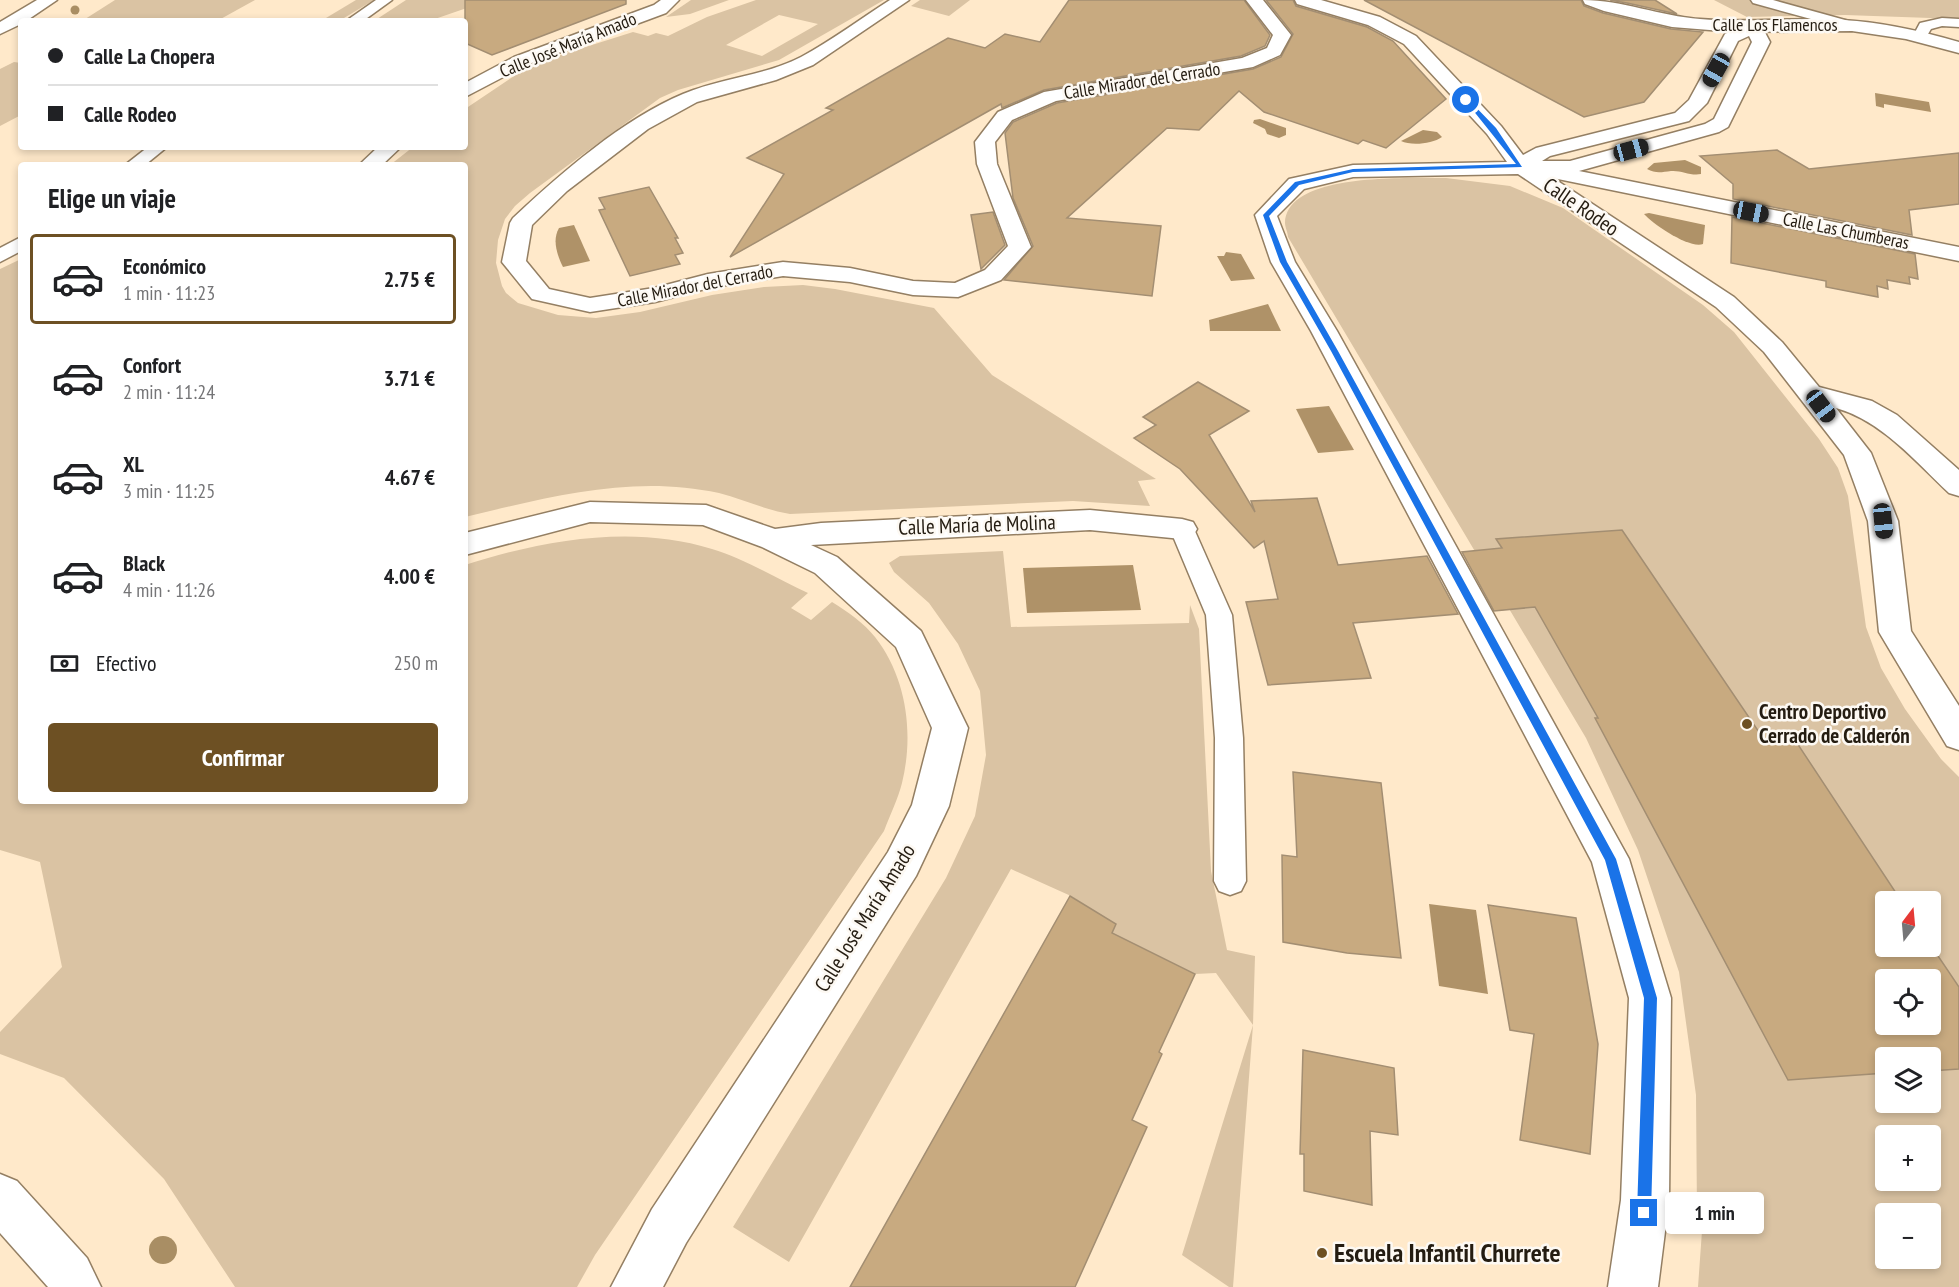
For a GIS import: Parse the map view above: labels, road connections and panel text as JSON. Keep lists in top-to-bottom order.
{
  "streets": {
    "street": [
      "Calle Los Flamencos",
      "Calle José María Amado",
      "Calle Mirador del Cerrado",
      "Calle Rodeo",
      "Calle Las Chumberas",
      "Calle María de Molina"
    ]
  },
  "crossings": [
    ["Calle José María Amado", "Calle María de Molina"],
    ["Calle Rodeo", "Calle Las Chumberas"]
  ],
  "places": ["Centro Deportivo Cerrado de Calderón", "Escuela Infantil Churrete"],
  "north": "top",
  "page": {
    "banner": ["Calle La Chopera", "Calle Rodeo"],
    "heading": "Elige un viaje",
    "list": [
      {
        "name": "Económico",
        "note": "1 min · 11:23",
        "value": "2.75 €"
      },
      {
        "name": "Confort",
        "note": "2 min · 11:24",
        "value": "3.71 €"
      },
      {
        "name": "XL",
        "note": "3 min · 11:25",
        "value": "4.67 €"
      },
      {
        "name": "Black",
        "note": "4 min · 11:26",
        "value": "4.00 €"
      }
    ],
    "pay": ["Efectivo", "250 m"],
    "buttons": "Confirmar",
    "map_buttons": ["+", "−"],
    "bubble": "1 min"
  }
}
